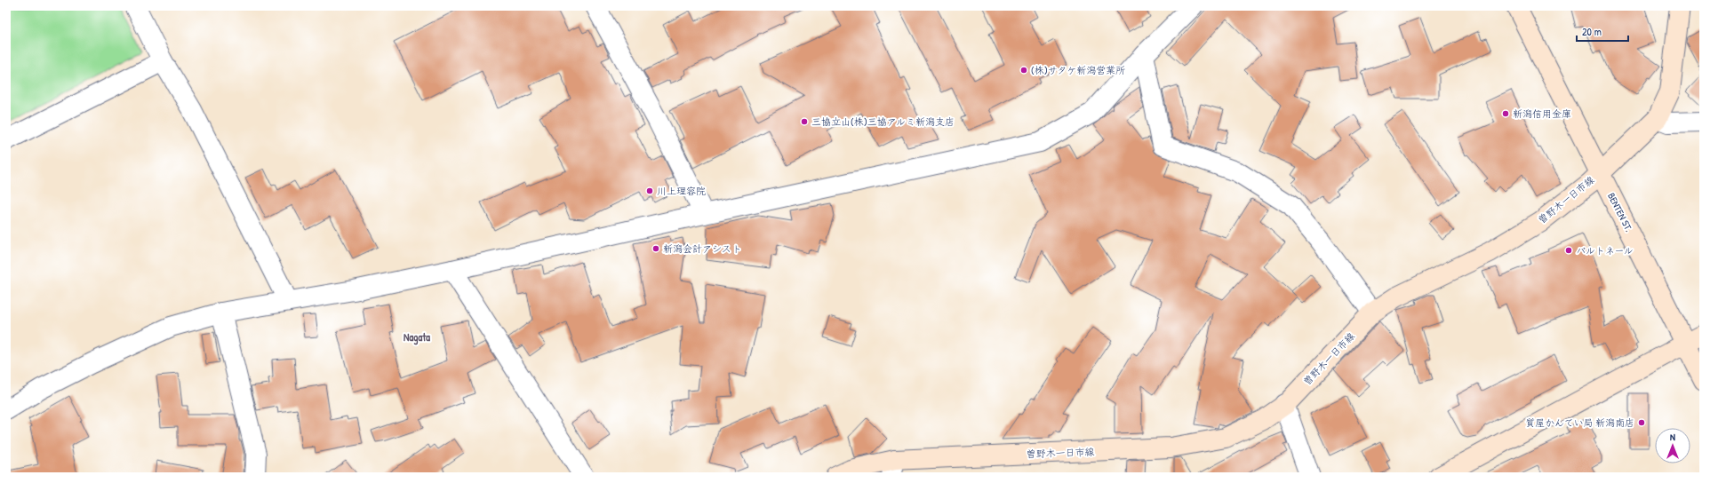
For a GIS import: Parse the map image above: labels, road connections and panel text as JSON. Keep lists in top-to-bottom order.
{
  "streets": {
    "main road": ["曽野木一日市線", "BENTEN ST."]
  },
  "crossings": [
    ["曽野木一日市線", "BENTEN ST."]
  ],
  "districts": ["Nagata"],
  "places": [
    "(株)サタケ新潟営業所",
    "新潟信用金庫",
    "三協立山(株)三協アルミ新潟支店",
    "川上理容院",
    "新潟会計アシスト",
    "バルトネール",
    "質屋かんてい局 新潟南店"
  ],
  "scale_bar": "20 m",
  "north": "top"
}
